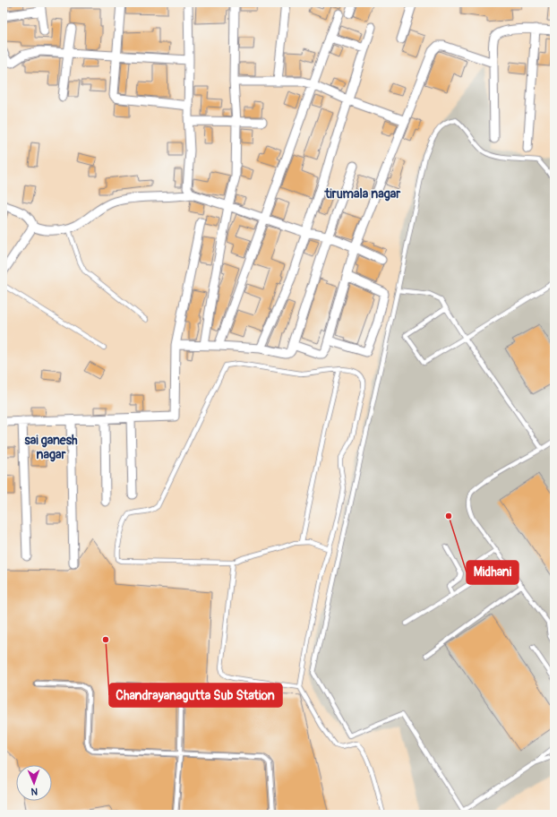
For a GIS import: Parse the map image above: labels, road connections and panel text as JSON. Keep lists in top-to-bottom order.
{
  "districts": ["tirumala nagar", "sai ganesh nagar"],
  "places": ["Midhani", "Chandrayanagutta Sub Station"],
  "north": "bottom"
}
